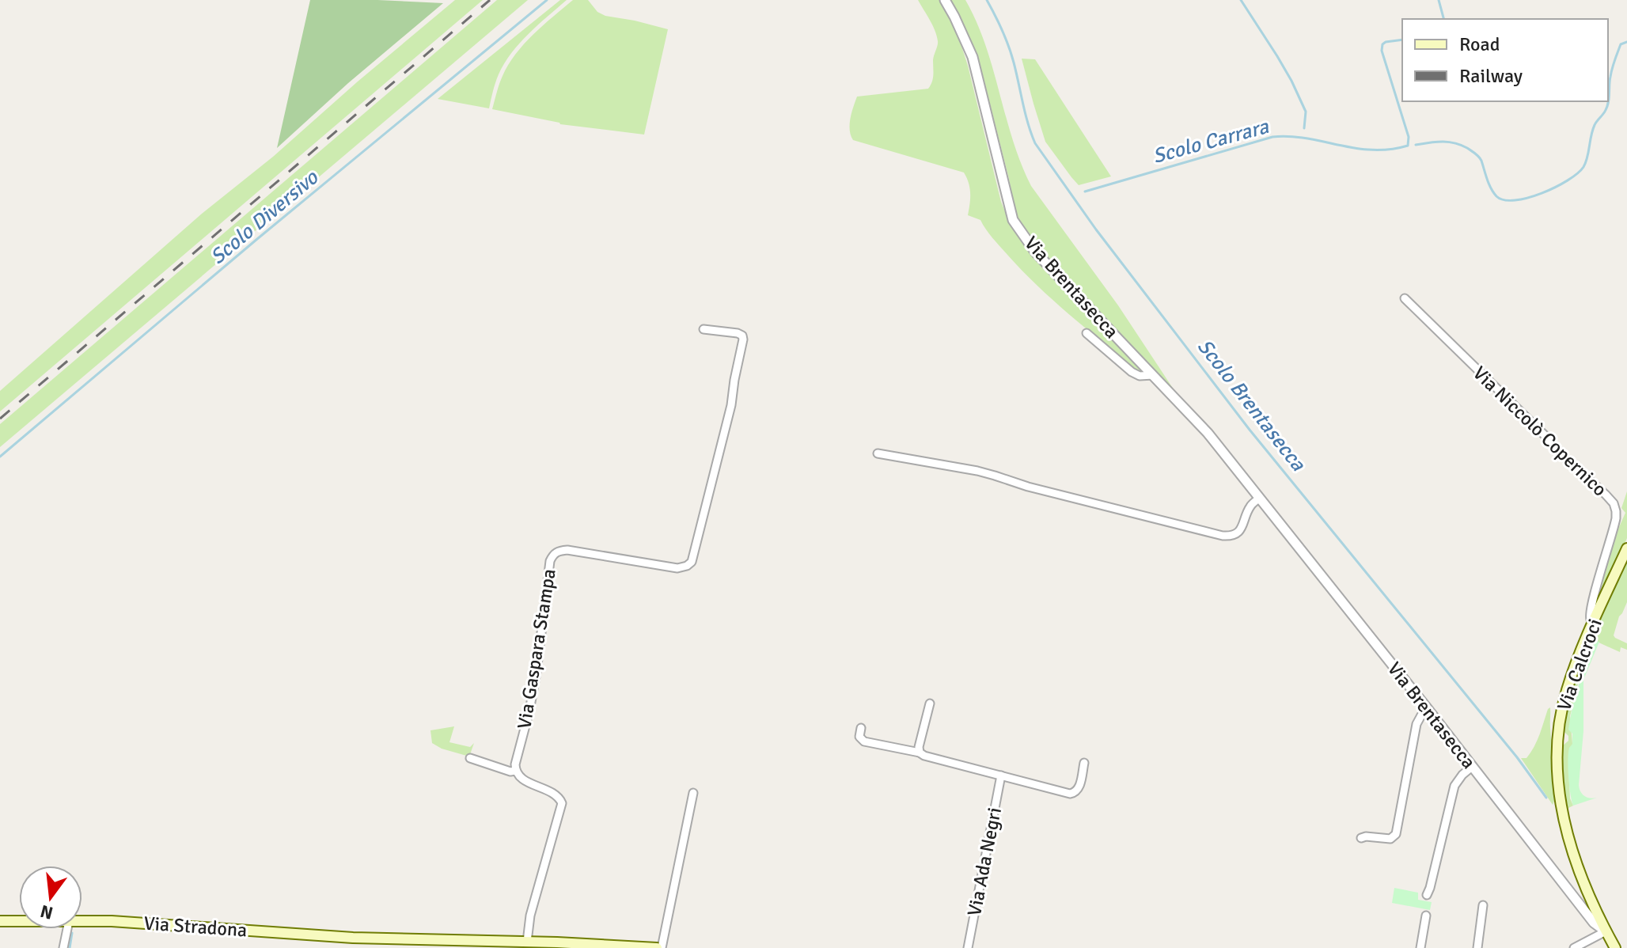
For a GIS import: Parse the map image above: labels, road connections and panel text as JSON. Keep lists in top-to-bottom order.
{
  "streets": {
    "main road": ["Via Calcroci", "Via Stradona"],
    "street": [
      "Via Brentasecca",
      "Via Niccolò Copernico",
      "Via Gaspara Stampa",
      "Via Ada Negri"
    ]
  },
  "crossings": [
    ["Via Brentasecca", "Via Calcroci"],
    ["Via Niccolò Copernico", "Via Calcroci"]
  ],
  "water": ["Scolo Carrara", "Scolo Diversivo", "Scolo Brentasecca"],
  "legend": ["Road", "Railway"],
  "north": "bottom"
}
